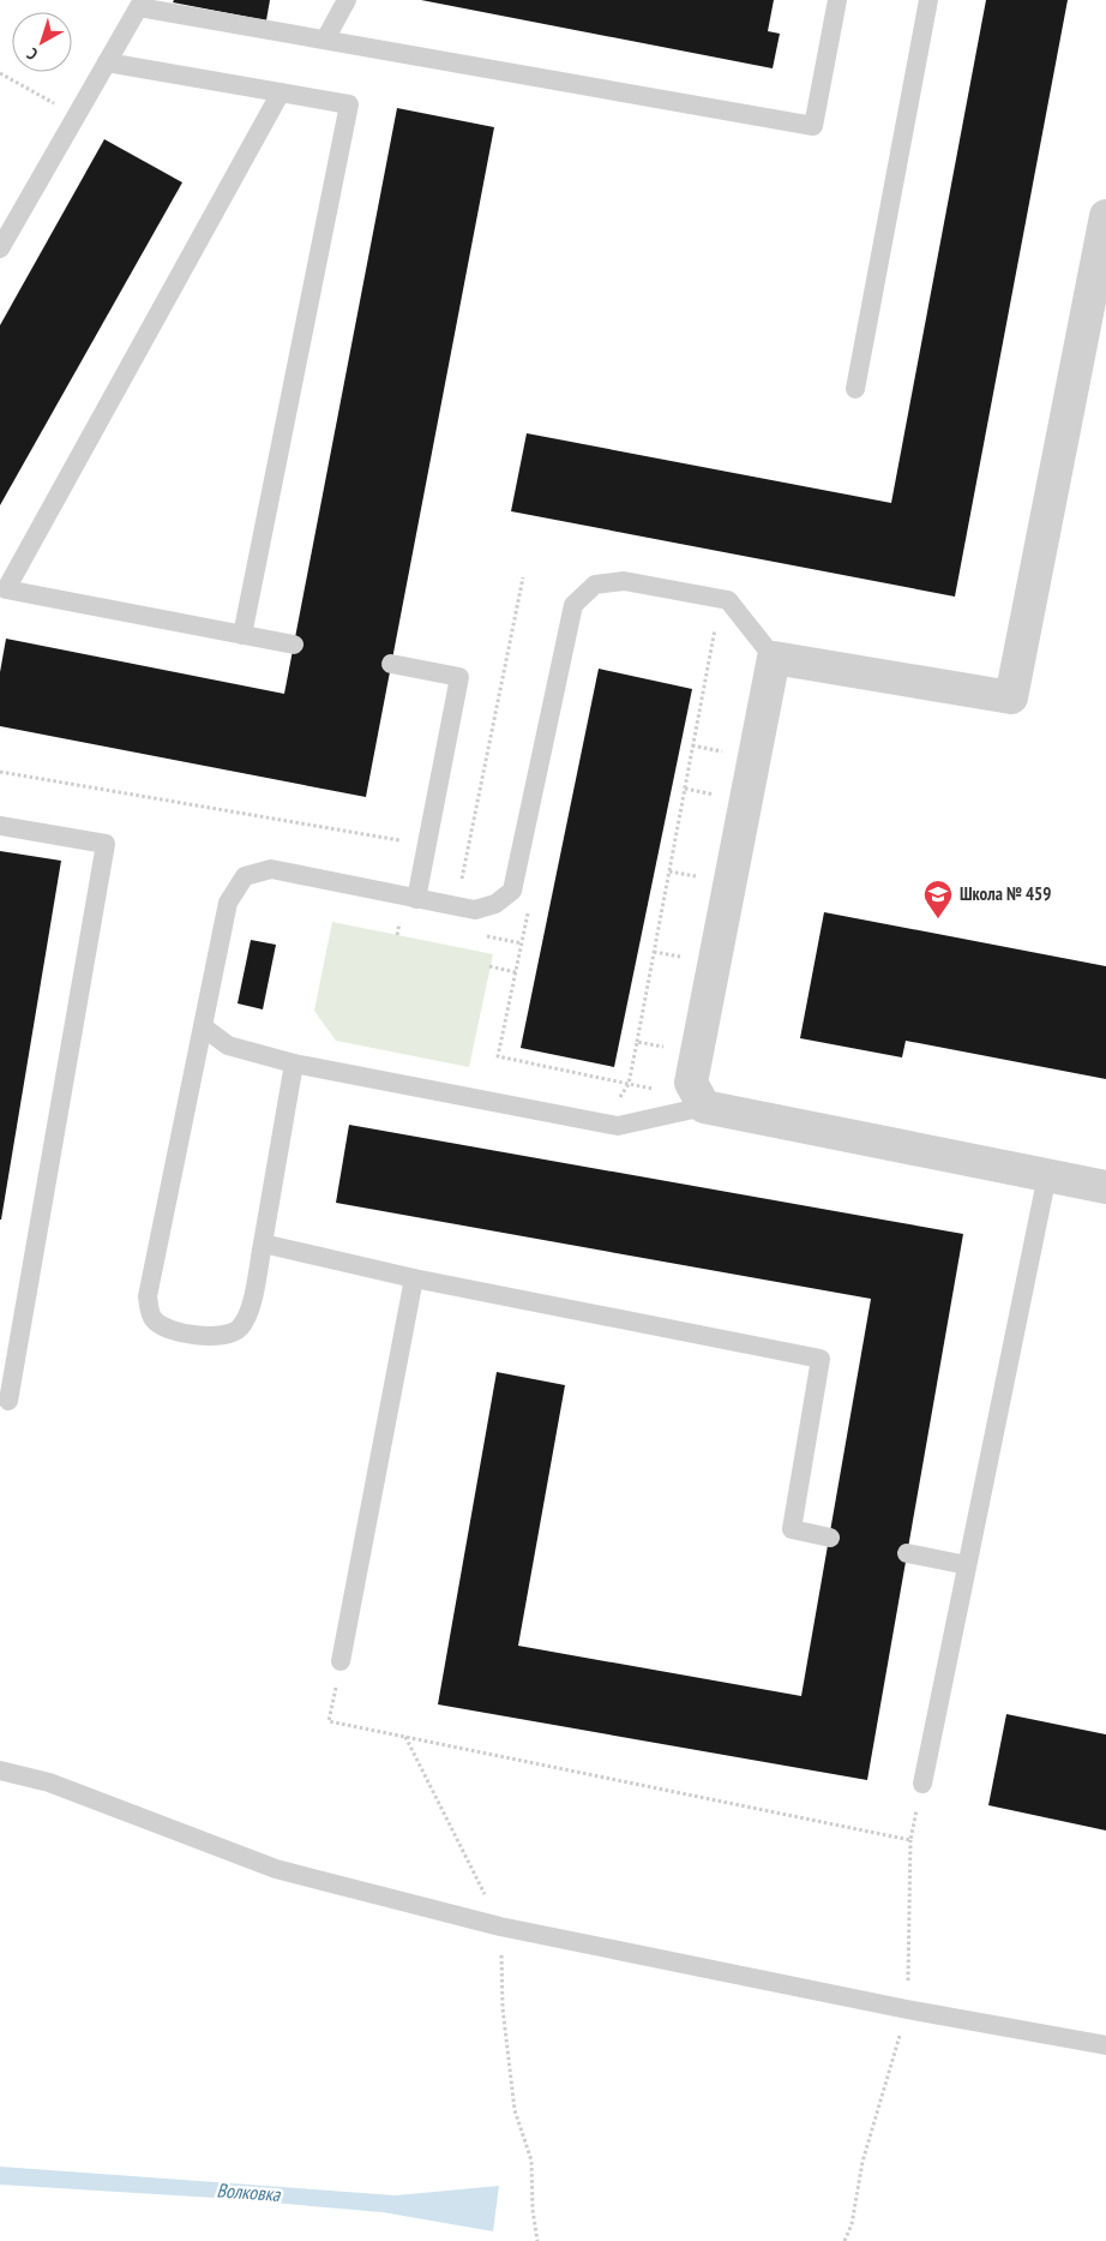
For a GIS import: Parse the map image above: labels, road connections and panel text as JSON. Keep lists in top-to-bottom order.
{
  "water": ["Волковка"],
  "places": {
    "school or university": ["Школа № 459"]
  },
  "north": "bottom left"
}
